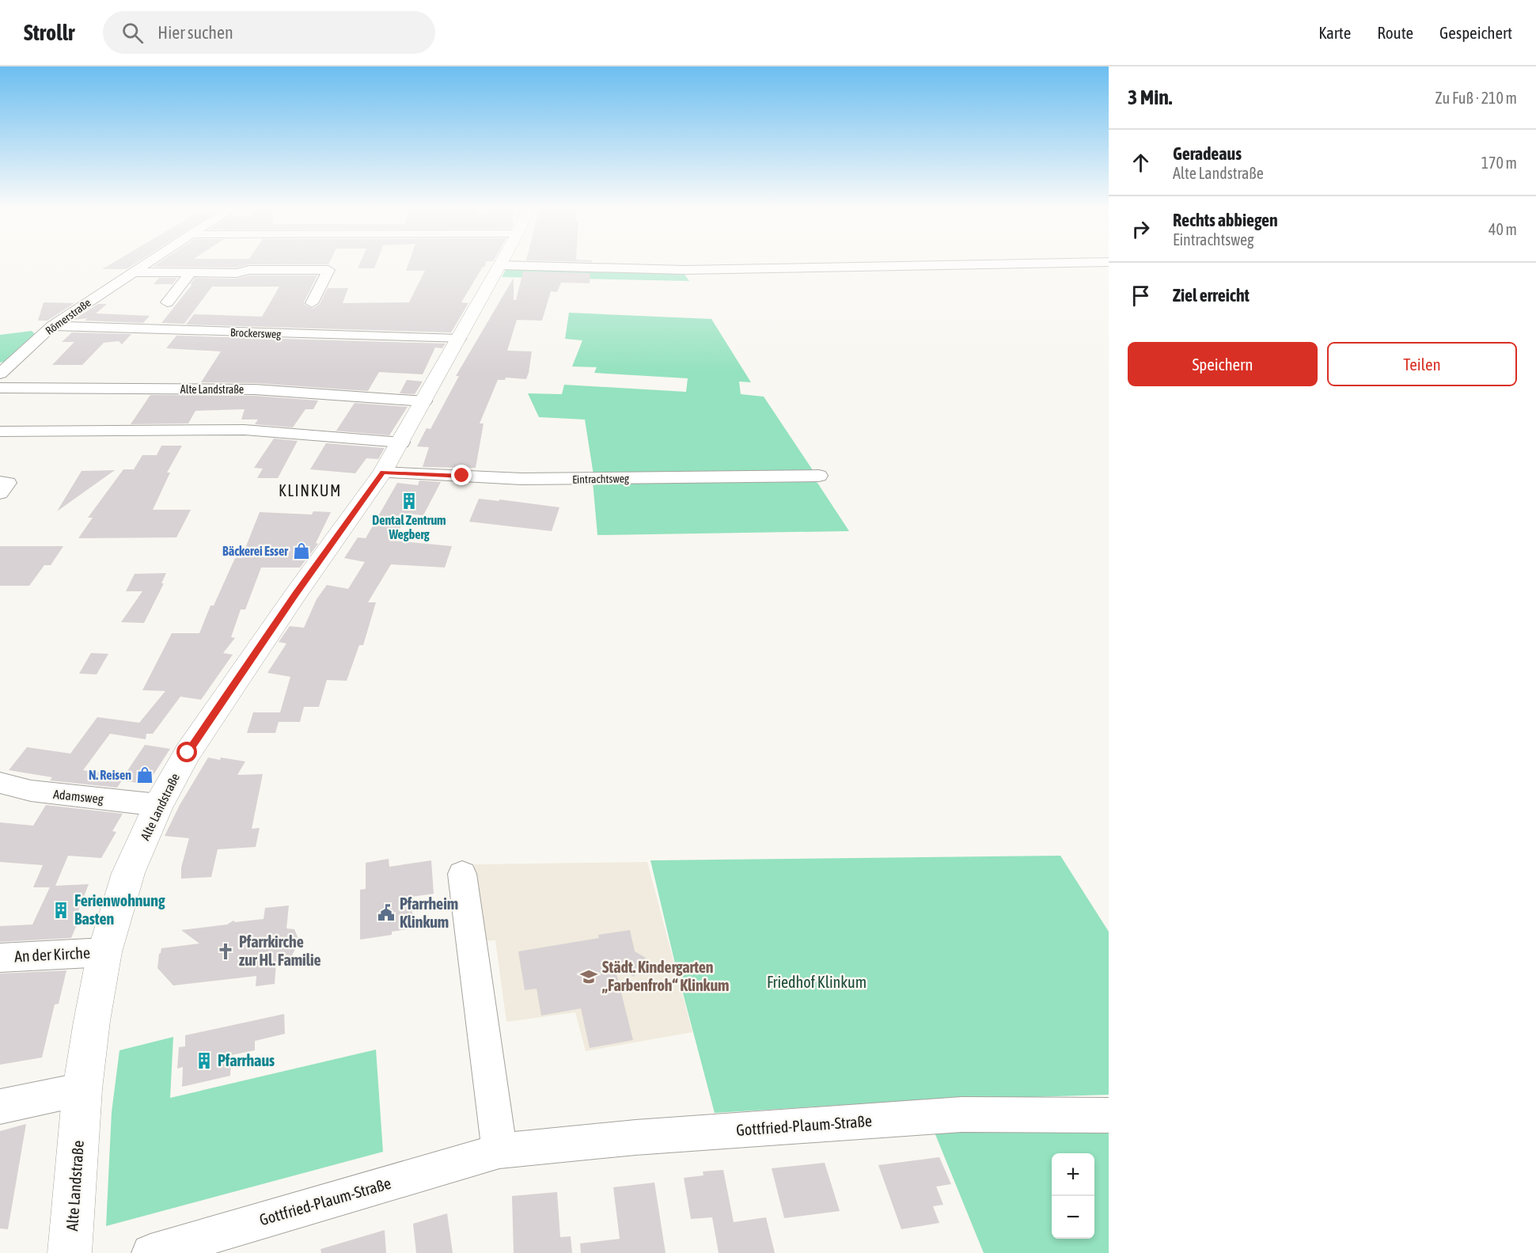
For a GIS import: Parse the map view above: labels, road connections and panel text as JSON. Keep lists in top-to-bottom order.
{
  "streets": {
    "main road": ["Alte Landstraße"],
    "street": [
      "Römerstraße",
      "Brockersweg",
      "Eintrachtsweg",
      "Adamsweg",
      "An der Kirche",
      "Gottfried-Plaum-Straße"
    ]
  },
  "crossings": [
    ["Römerstraße", "Brockersweg"],
    ["Brockersweg", "Alte Landstraße"],
    ["Alte Landstraße", "Eintrachtsweg"],
    ["Alte Landstraße", "Adamsweg"],
    ["Alte Landstraße", "An der Kirche"]
  ],
  "districts": ["KLINKUM"],
  "parks": ["Friedhof Klinkum"],
  "places": {
    "building": ["Dental Zentrum Wegberg", "Ferienwohnung Basten", "Pfarrhaus"],
    "shop": ["Bäckerei Esser", "N. Reisen"],
    "public building": ["Pfarrheim Klinkum"],
    "church": ["Pfarrkirche zur Hl. Familie"],
    "school or university": ["Städt. Kindergarten „Farbenfroh“ Klinkum"]
  },
  "page": {
    "header": "Strollr",
    "search": "Hier suchen",
    "nav": ["Karte", "Route", "Gespeichert"],
    "heading": ["3 Min.", "Zu Fuß · 210 m"],
    "list": [
      ["Geradeaus", "Alte Landstraße", "170 m"],
      ["Rechts abbiegen", "Eintrachtsweg", "40 m"],
      "Ziel erreicht"
    ],
    "buttons": ["Speichern", "Teilen"],
    "map_buttons": ["+", "−"]
  }
}
